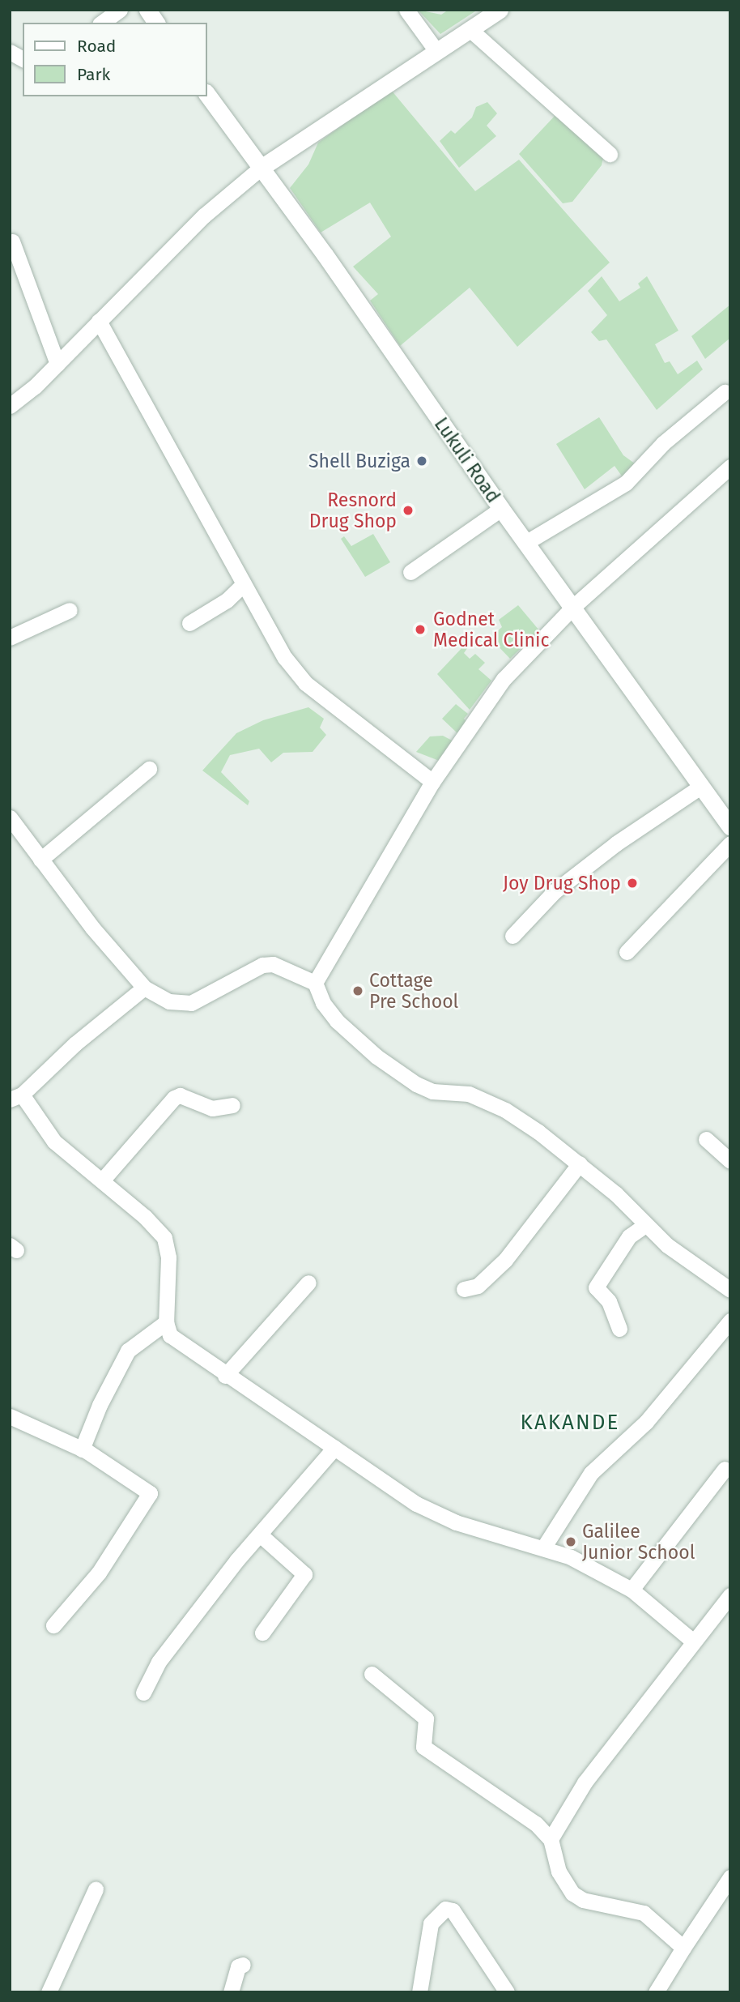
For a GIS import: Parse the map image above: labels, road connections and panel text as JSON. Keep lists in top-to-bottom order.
{
  "streets": {
    "street": ["Lukuli Road"]
  },
  "districts": ["KAKANDE"],
  "places": [
    "Shell Buziga",
    "Resnord Drug Shop",
    "Godnet Medical Clinic",
    "Joy Drug Shop",
    "Cottage Pre School",
    "Galilee Junior School"
  ],
  "legend": ["Road", "Park"]
}
